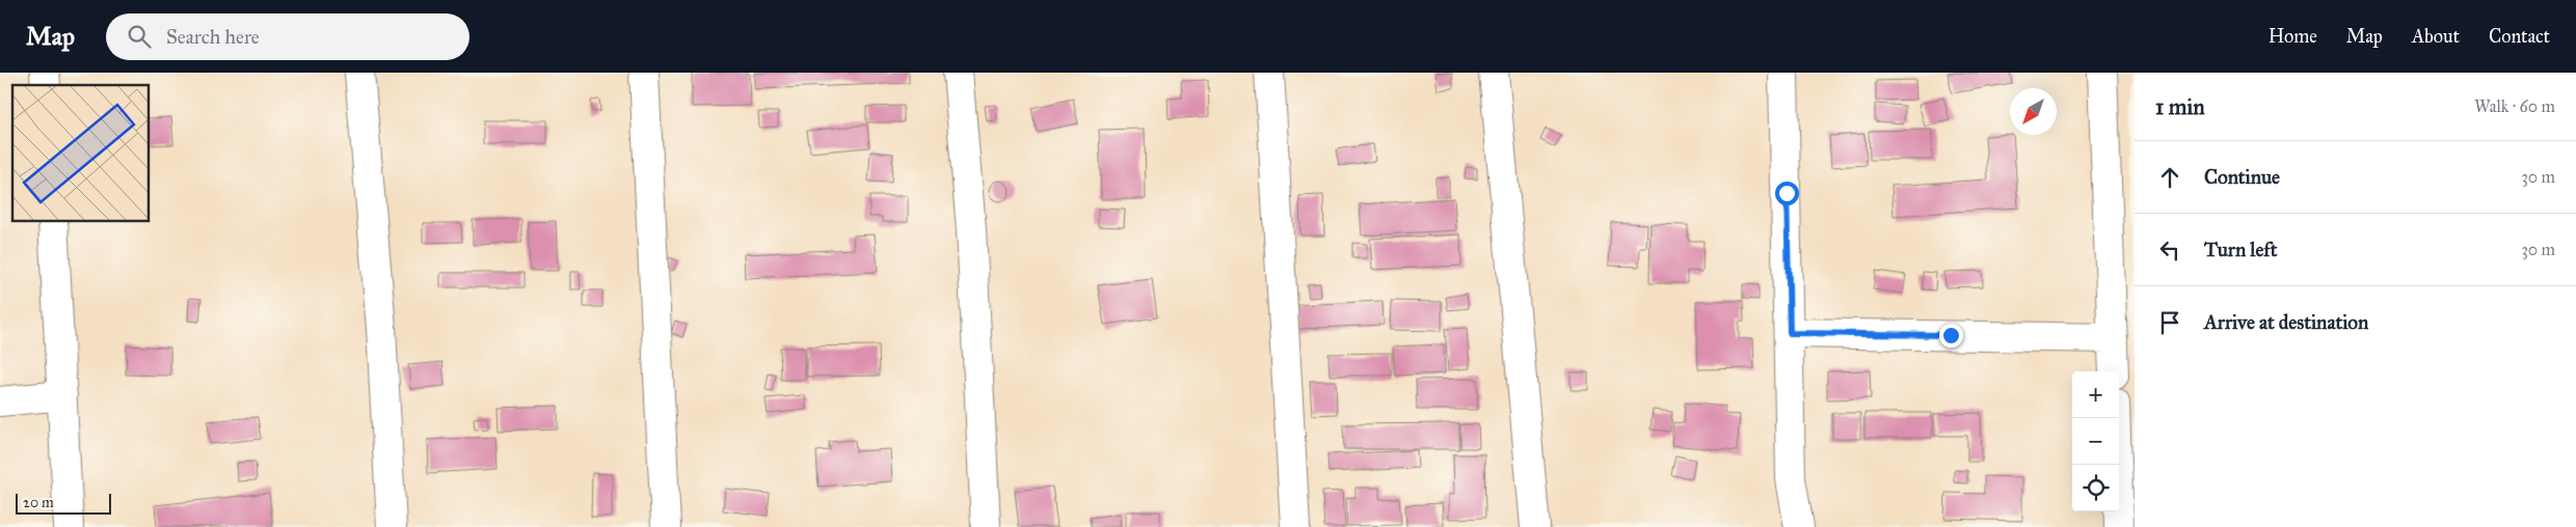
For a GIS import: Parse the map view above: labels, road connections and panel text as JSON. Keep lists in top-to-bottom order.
{
  "scale_bar": "20 m",
  "north": "bottom left",
  "page": {
    "header": "Map",
    "search": "Search here",
    "nav": [
      "Home",
      "Map",
      "About",
      "Contact"
    ],
    "heading": ["1 min", "Walk · 60 m"],
    "list": [
      ["Continue", "30 m"],
      ["Turn left", "30 m"],
      "Arrive at destination"
    ],
    "map_buttons": ["+", "−"],
    "scale": "20 m"
  }
}
